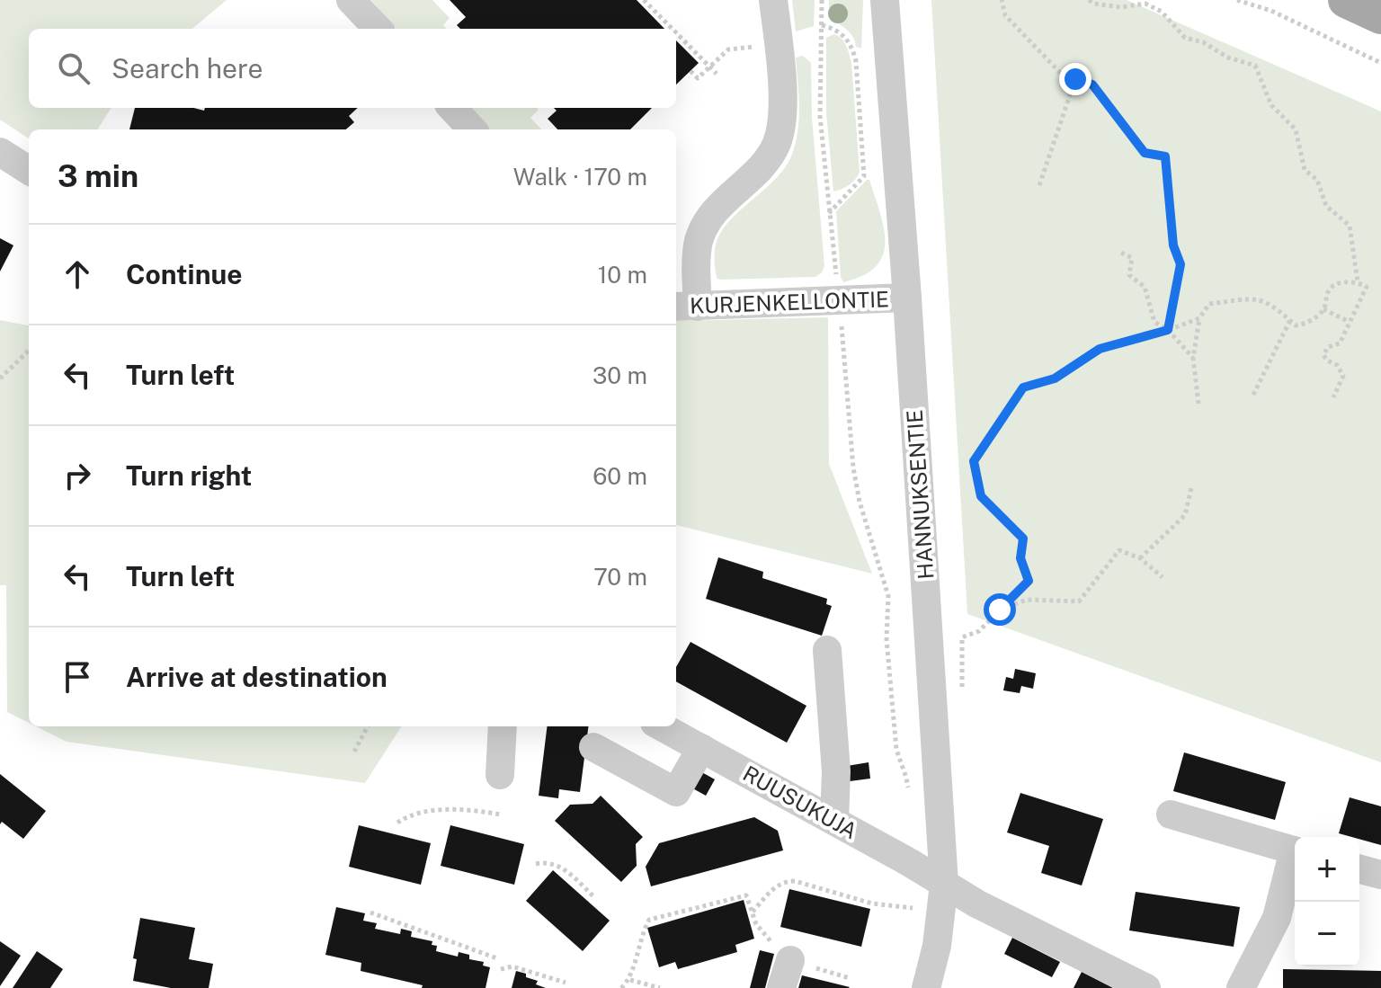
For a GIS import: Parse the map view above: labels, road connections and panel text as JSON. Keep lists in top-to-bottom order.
{
  "streets": {
    "street": ["KURJENKELLONTIE", "HANNUKSENTIE", "RUUSUKUJA"]
  },
  "crossings": [
    ["KURJENKELLONTIE", "HANNUKSENTIE"],
    ["HANNUKSENTIE", "RUUSUKUJA"]
  ],
  "page": {
    "search": "Search here",
    "heading": ["3 min", "Walk · 170 m"],
    "list": [
      ["Continue", "10 m"],
      ["Turn left", "30 m"],
      ["Turn right", "60 m"],
      ["Turn left", "70 m"],
      "Arrive at destination"
    ],
    "map_buttons": ["+", "−"]
  }
}
